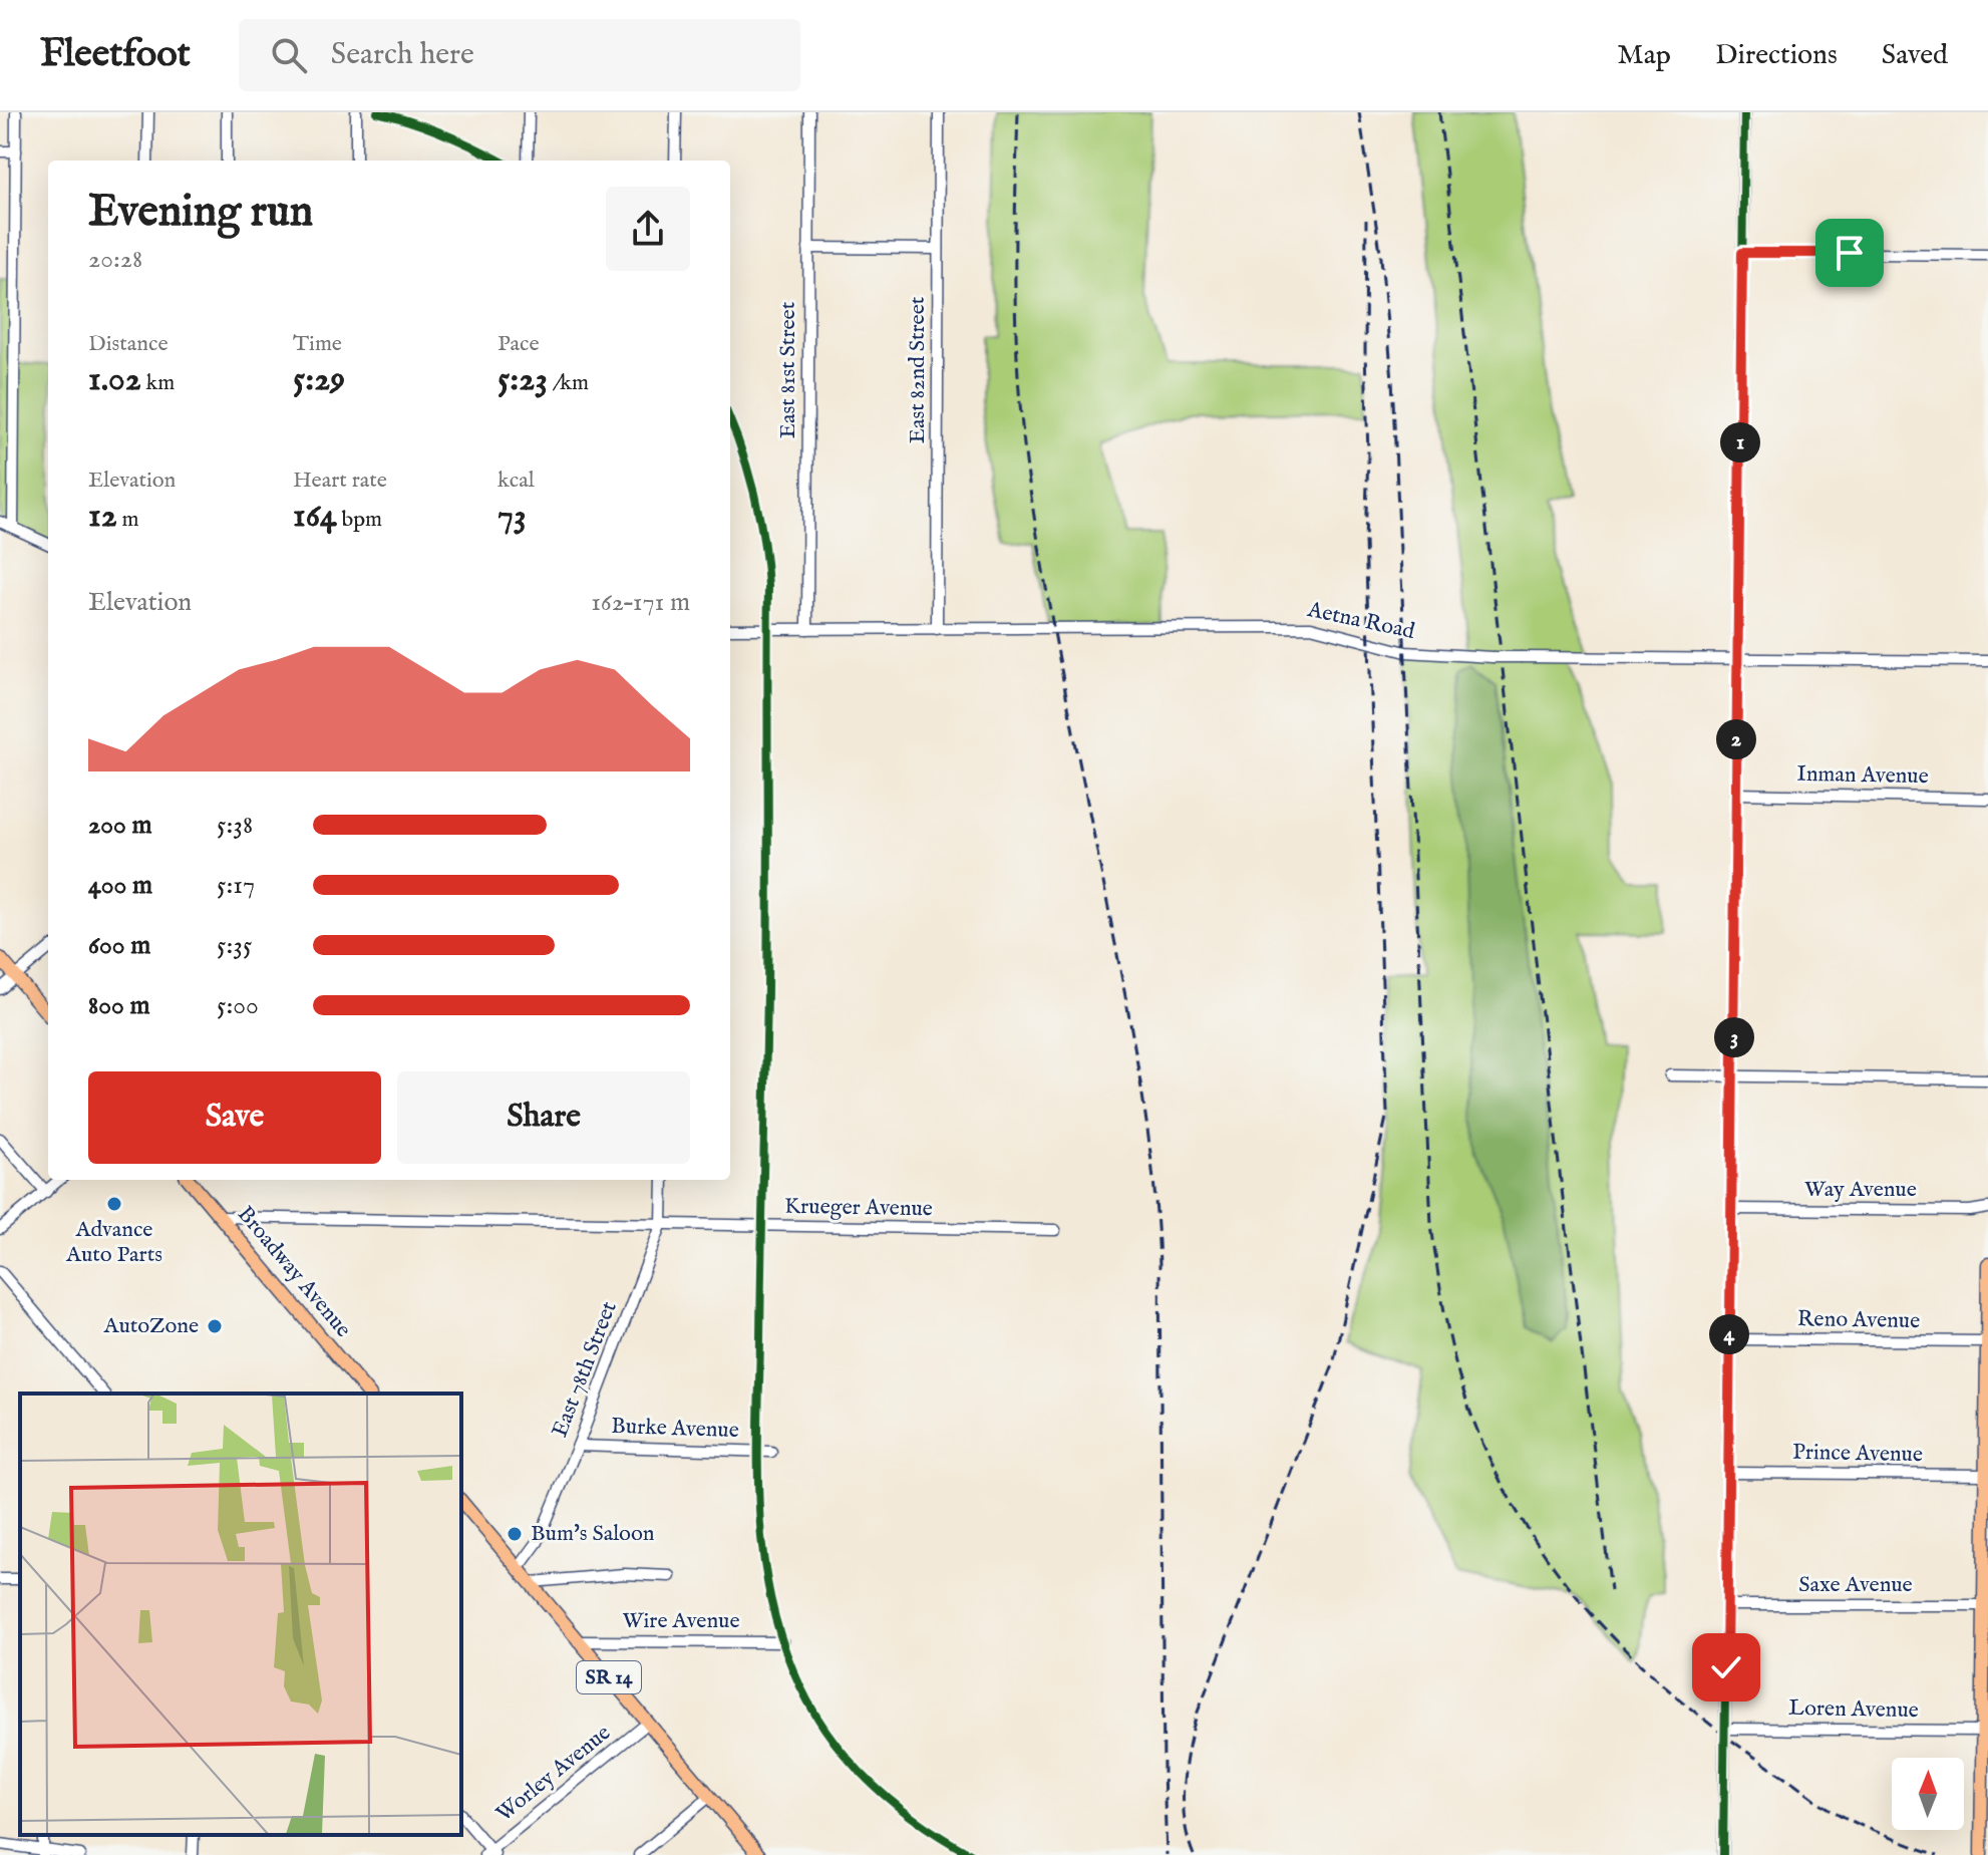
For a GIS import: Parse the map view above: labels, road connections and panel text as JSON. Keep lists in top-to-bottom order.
{
  "streets": {
    "main road": ["Broadway Avenue", "SR 14"],
    "street": [
      "East 81st Street",
      "East 82nd Street",
      "Aetna Road",
      "Inman Avenue",
      "Way Avenue",
      "Krueger Avenue",
      "Reno Avenue",
      "East 78th Street",
      "Burke Avenue",
      "Prince Avenue",
      "Saxe Avenue",
      "Wire Avenue",
      "Loren Avenue",
      "Worley Avenue"
    ]
  },
  "crossings": [
    ["East 81st Street", "Aetna Road"],
    ["East 82nd Street", "Aetna Road"],
    ["Krueger Avenue", "Broadway Avenue"],
    ["Krueger Avenue", "East 78th Street"],
    ["East 78th Street", "Burke Avenue"],
    ["East 78th Street", "SR 14"],
    ["Wire Avenue", "SR 14"],
    ["SR 14", "Worley Avenue"]
  ],
  "places": ["Advance Auto Parts", "AutoZone", "Bum's Saloon"],
  "north": "top",
  "page": {
    "header": "Fleetfoot",
    "search": "Search here",
    "nav": ["Map", "Directions", "Saved"],
    "heading": ["Evening run", "20:28"],
    "stats": [
      ["Distance", "1.02 km"],
      ["Time", "5:29"],
      ["Pace", "5:23 /km"],
      ["Elevation", "12 m"],
      ["Heart rate", "164 bpm"],
      ["kcal", "73"]
    ],
    "pins": [
      "1",
      "2",
      "3",
      "4"
    ],
    "chart": ["Elevation", "162–171 m"],
    "list": [
      {
        "name": "200 m",
        "note": "5:38"
      },
      {
        "name": "400 m",
        "note": "5:17"
      },
      {
        "name": "600 m",
        "note": "5:35"
      },
      {
        "name": "800 m",
        "note": "5:00"
      }
    ],
    "buttons": ["Save", "Share"]
  }
}
